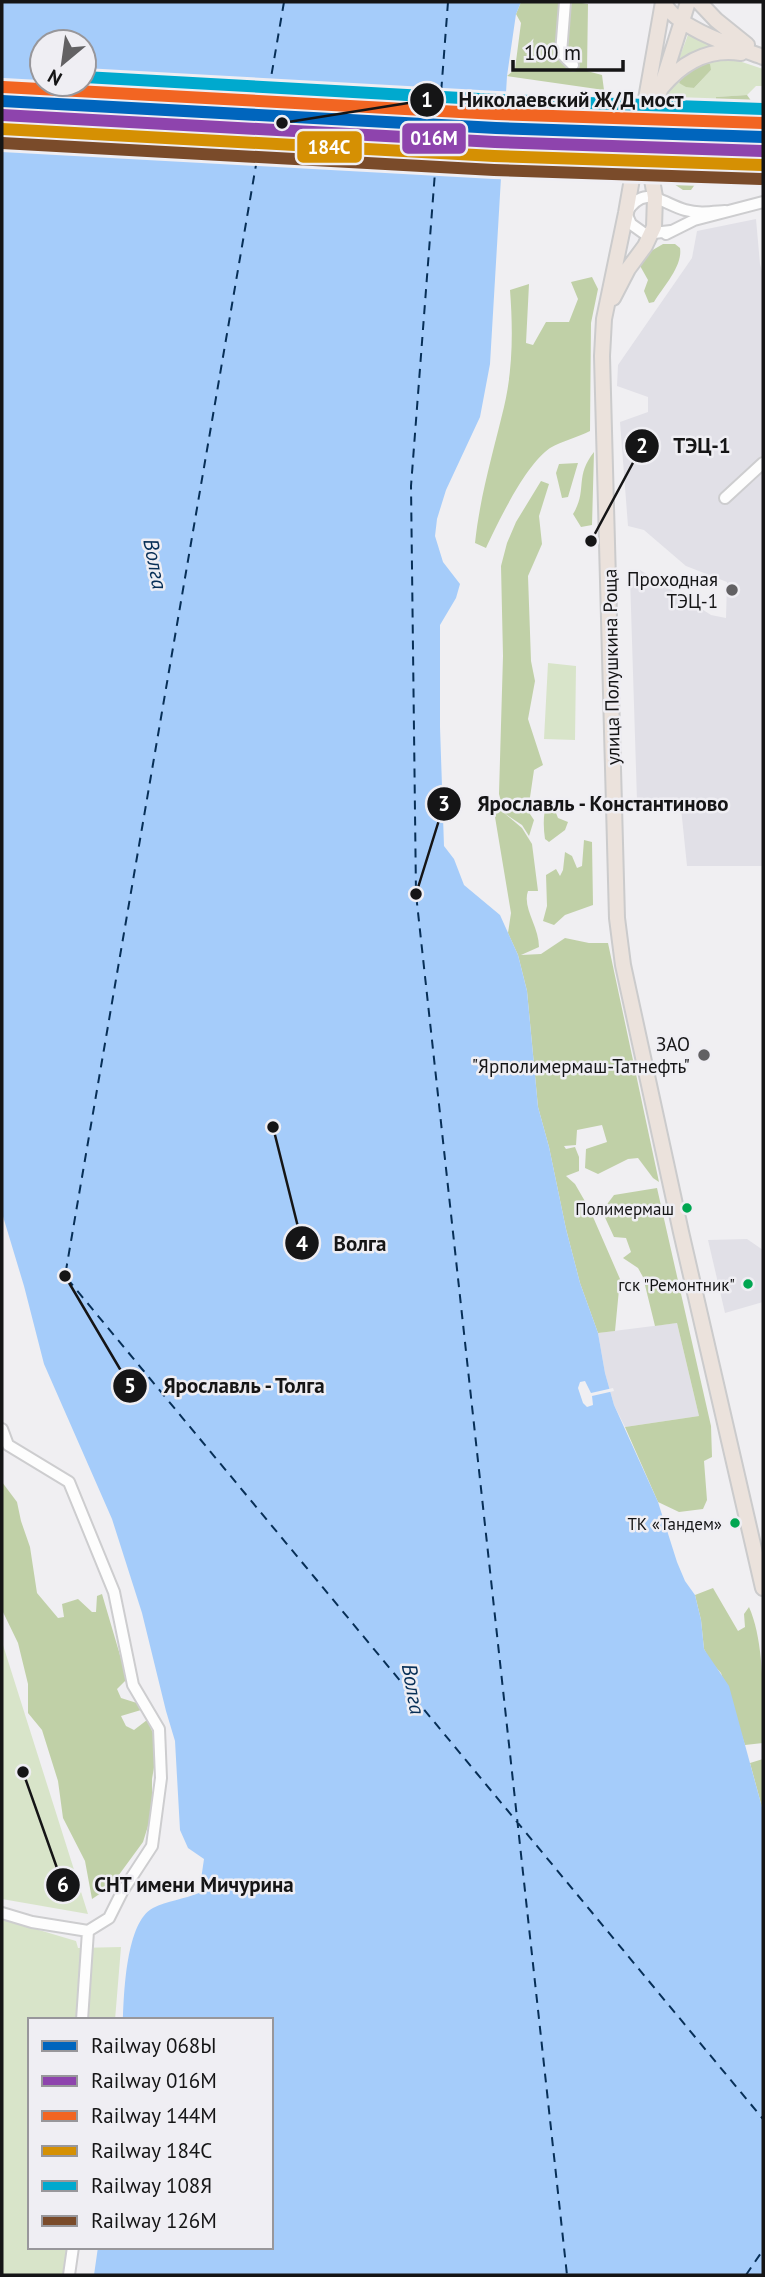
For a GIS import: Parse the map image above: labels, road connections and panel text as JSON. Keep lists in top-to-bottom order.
{
  "streets": {
    "main road": ["улица Полушкина Роща"]
  },
  "water": ["Волга"],
  "places": [
    "Николаевский Ж/Д мост",
    "ТЭЦ-1",
    "Проходная ТЭЦ-1",
    "Ярославль - Константиново",
    "ЗАО \"Ярполимермаш-Татнефть\"",
    "Волга",
    "Полимермаш",
    "Ярославль - Толга",
    "гск \"Ремонтник\"",
    "ТК «Тандем»",
    "СНТ имени Мичурина"
  ],
  "lines": [
    "rail line 108Я",
    "rail line 144М",
    "rail line 068Ы",
    "rail line 016М",
    "rail line 184С",
    "rail line 126М"
  ],
  "legend": [
    "Railway 068Ы",
    "Railway 016М",
    "Railway 144М",
    "Railway 184С",
    "Railway 108Я",
    "Railway 126М"
  ],
  "scale_bar": "100 m",
  "north": "bottom left"
}
